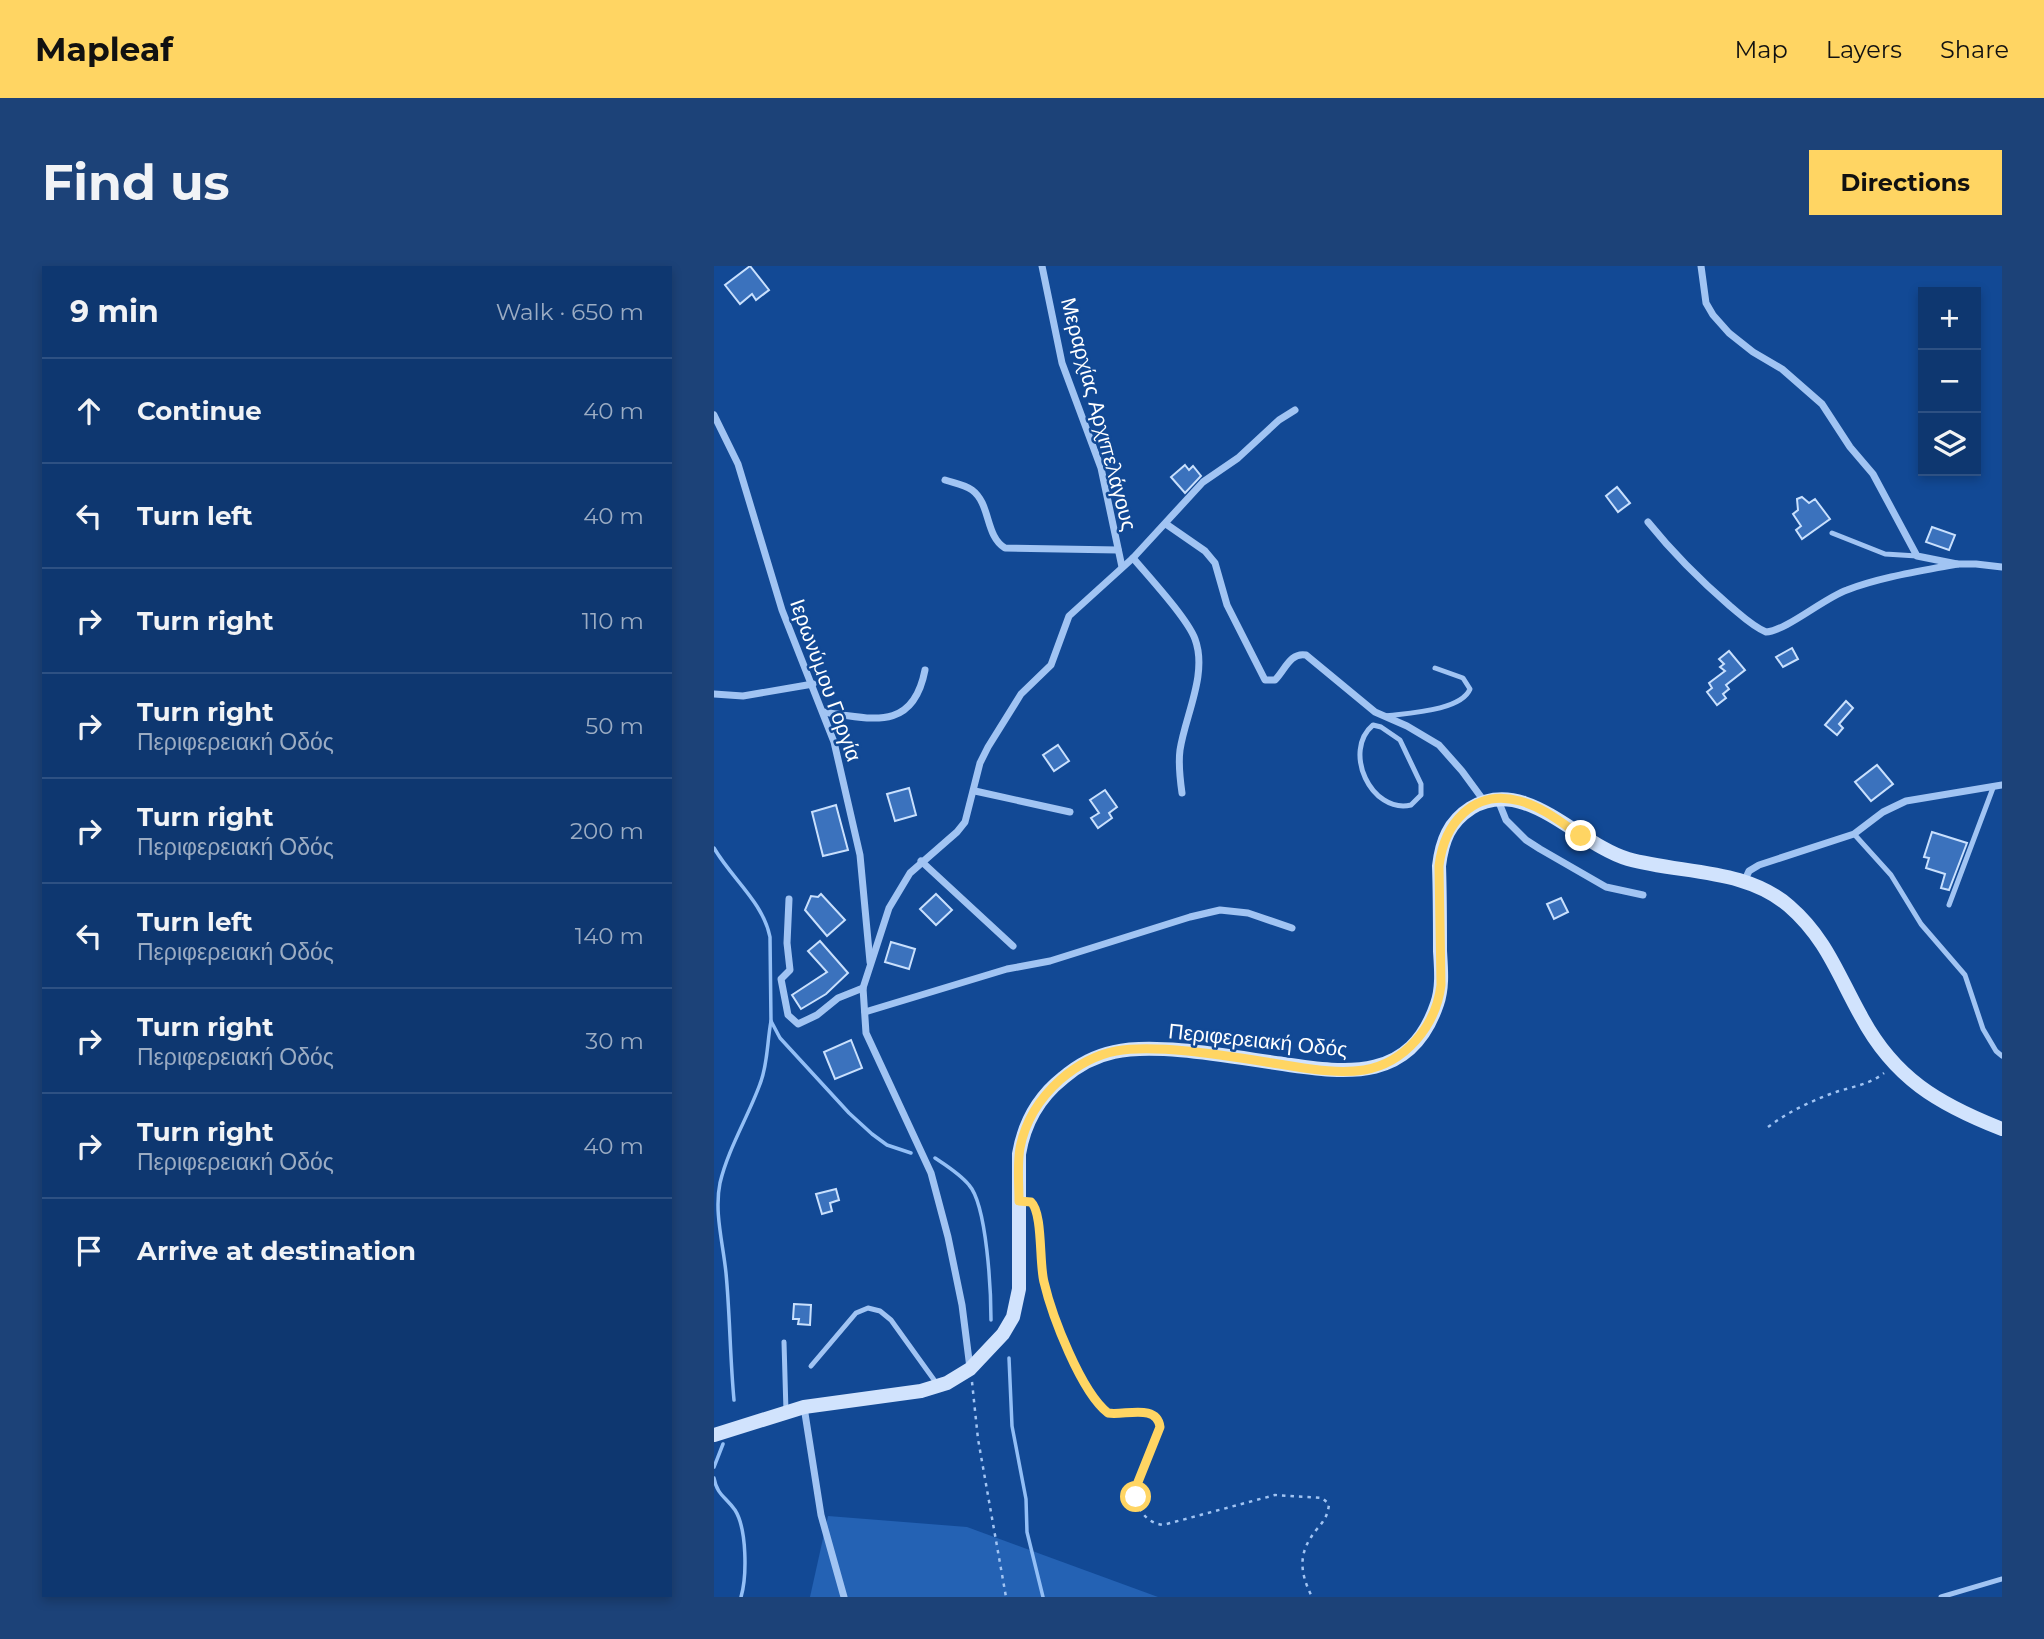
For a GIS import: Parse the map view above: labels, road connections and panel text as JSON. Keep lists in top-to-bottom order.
{
  "streets": {
    "main road": ["Περιφερειακή Οδός"],
    "street": ["Μεραρχίας Αρχιπελάγους", "Ιερωνύμου Γοργία"]
  },
  "page": {
    "header": "Mapleaf",
    "nav": ["Map", "Layers", "Share"],
    "buttons": "Directions",
    "title": "Find us",
    "heading": ["9 min", "Walk · 650 m"],
    "map_buttons": ["+", "−"],
    "list": [
      ["Continue", "40 m"],
      ["Turn left", "40 m"],
      ["Turn right", "110 m"],
      ["Turn right", "Περιφερειακή Οδός", "50 m"],
      ["Turn right", "Περιφερειακή Οδός", "200 m"],
      ["Turn left", "Περιφερειακή Οδός", "140 m"],
      ["Turn right", "Περιφερειακή Οδός", "30 m"],
      ["Turn right", "Περιφερειακή Οδός", "40 m"],
      "Arrive at destination"
    ]
  }
}
